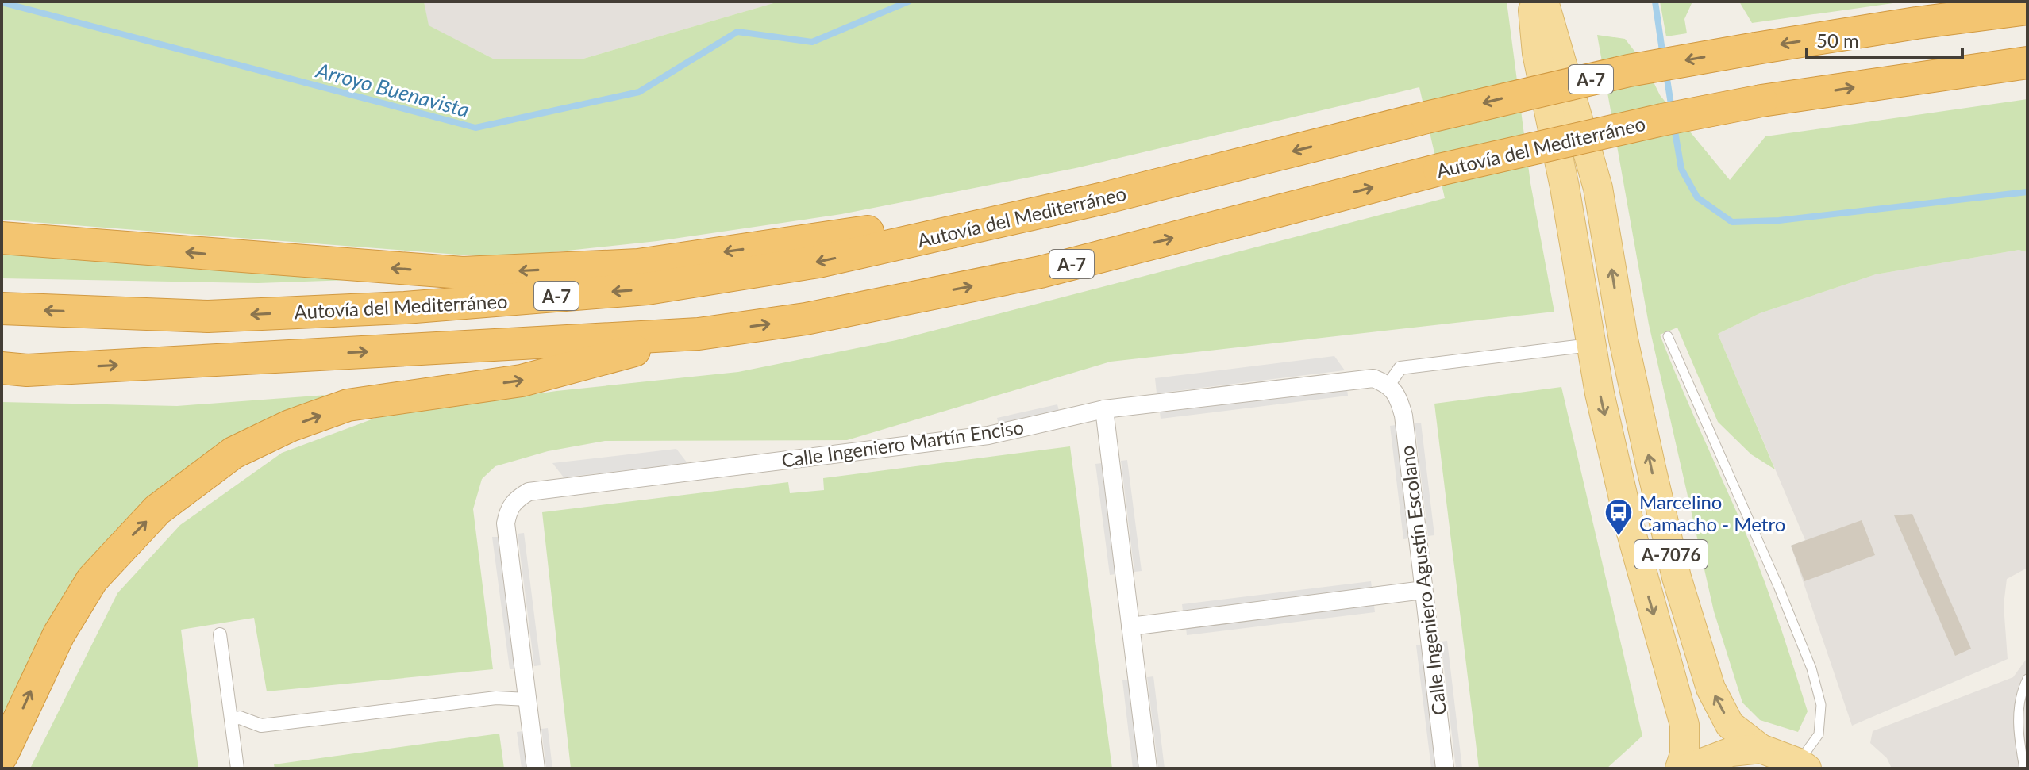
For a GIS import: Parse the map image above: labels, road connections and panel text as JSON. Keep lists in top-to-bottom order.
{
  "streets": {
    "highway": ["A-7", "Autovía del Mediterráneo"],
    "main road": ["A-7076"],
    "street": ["Calle Ingeniero Martín Enciso", "Calle Ingeniero Agustín Escolano"]
  },
  "crossings": [
    ["Calle Ingeniero Martín Enciso", "Calle Ingeniero Agustín Escolano"]
  ],
  "water": ["Arroyo Buenavista"],
  "places": {
    "bus stop": ["Marcelino Camacho - Metro"]
  },
  "scale_bar": "50 m"
}
